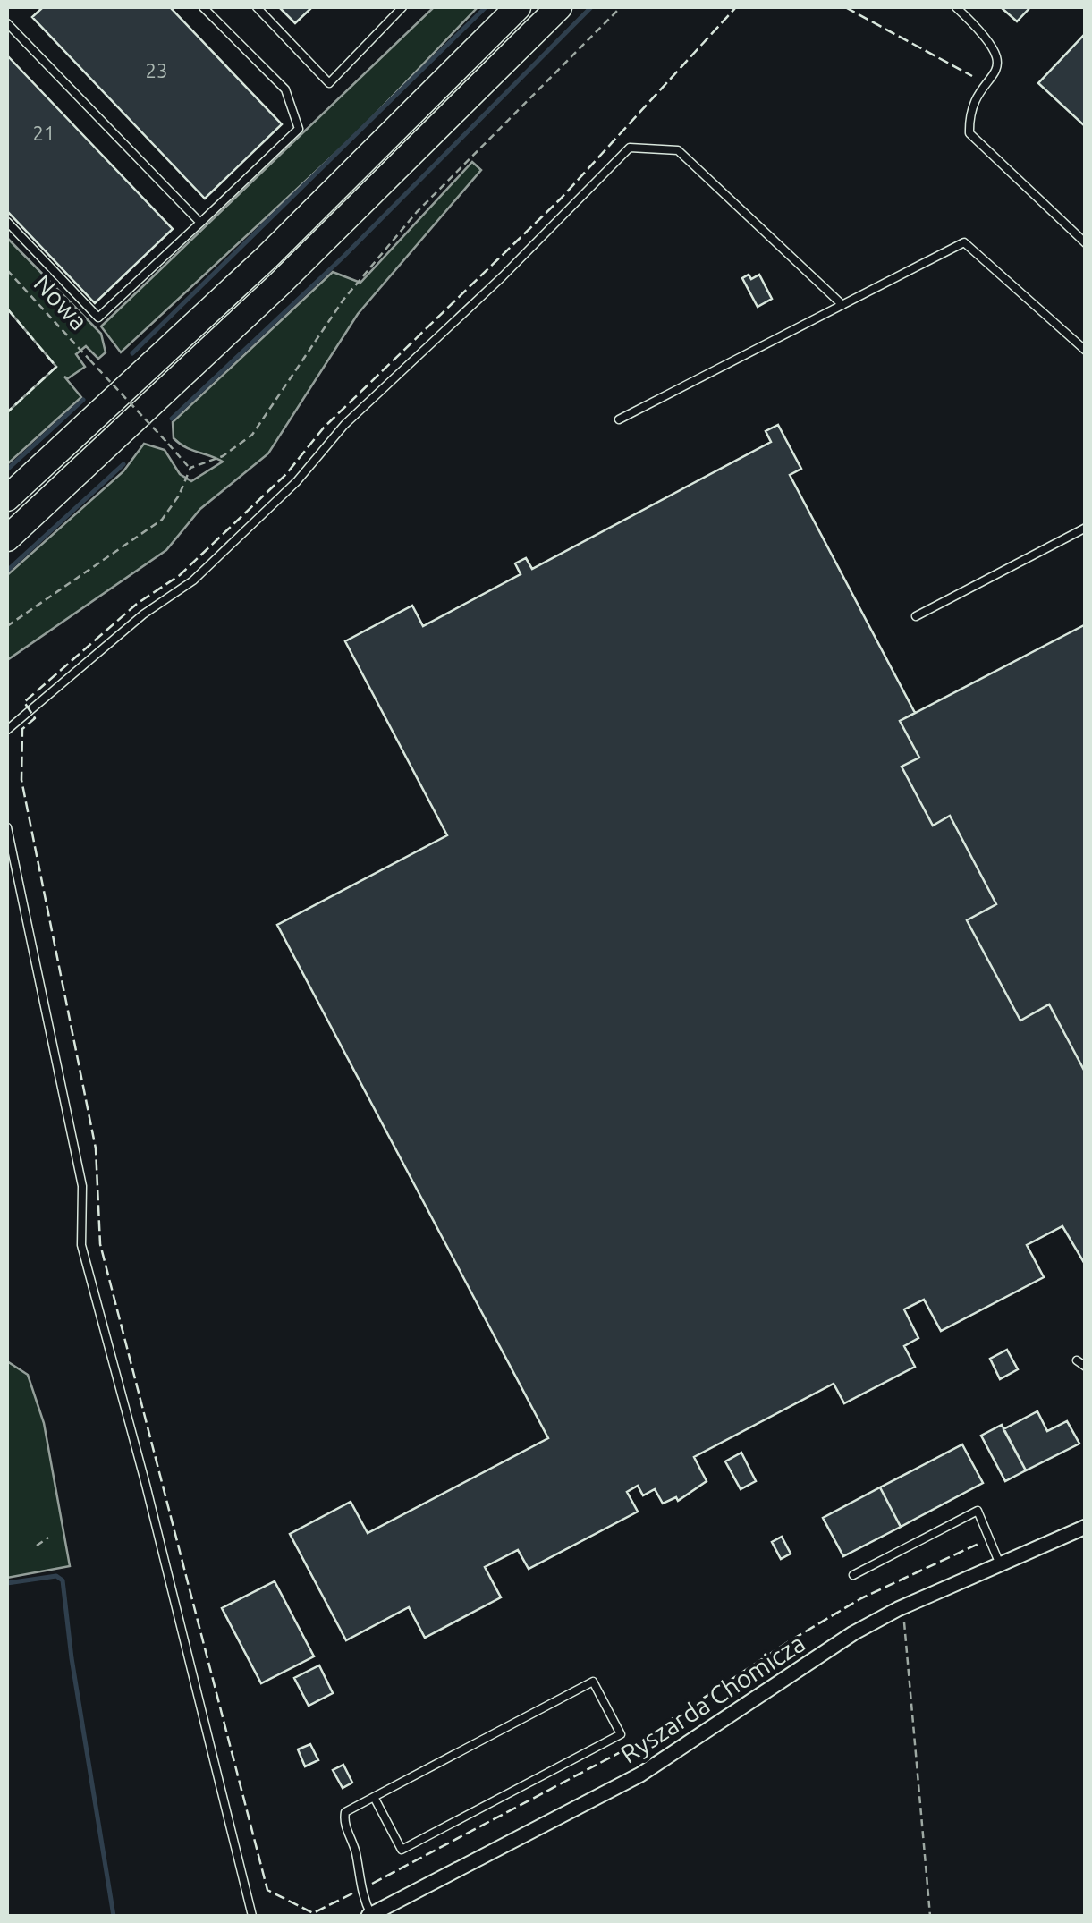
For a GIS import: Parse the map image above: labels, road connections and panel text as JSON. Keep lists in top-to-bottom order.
{
  "streets": {
    "street": ["Ryszarda Chomicza"],
    "path": ["Nowa"]
  },
  "house_numbers": ["23", "21"]
}
